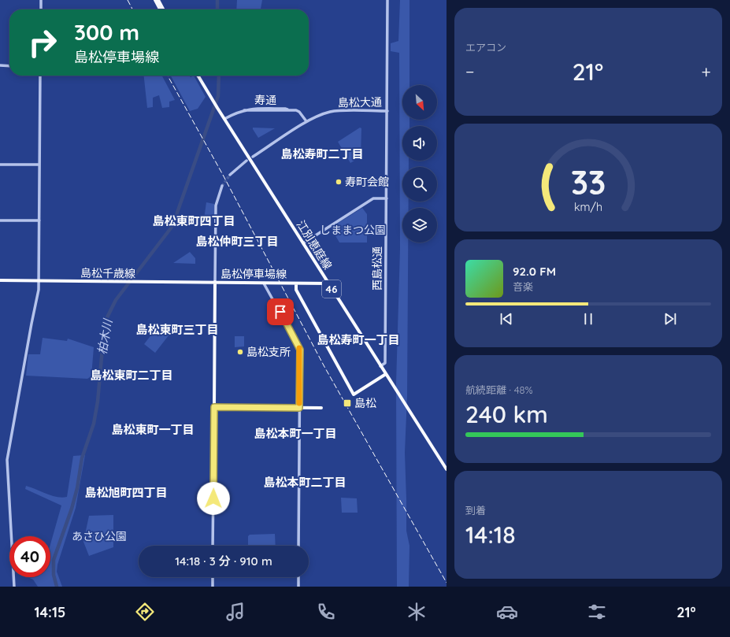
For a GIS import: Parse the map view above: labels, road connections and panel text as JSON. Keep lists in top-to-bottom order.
{
  "streets": {
    "main road": [
      "江別恵庭線",
      "島松千歳線",
      "島松停車場線",
      "46"
    ],
    "street": ["寿通", "島松大通", "西島松通"]
  },
  "crossings": [
    ["寿通", "島松大通"],
    ["寿通", "江別恵庭線"],
    ["島松大通", "西島松通"],
    ["江別恵庭線", "西島松通"],
    ["江別恵庭線", "島松停車場線"],
    ["島松千歳線", "島松停車場線"]
  ],
  "districts": [
    "島松寿町二丁目",
    "島松東町四丁目",
    "島松仲町三丁目",
    "島松東町三丁目",
    "島松寿町一丁目",
    "島松東町二丁目",
    "島松東町一丁目",
    "島松本町一丁目",
    "島松本町二丁目",
    "島松旭町四丁目"
  ],
  "water": ["柏木川"],
  "parks": ["しままつ公園", "あさひ公園"],
  "places": {
    "other": ["寿町会館", "島松支所"],
    "transit": ["島松"]
  },
  "north": "bottom right",
  "page": {
    "tile": [
      "エアコン",
      ["航続距離 · 48%", "240 km"],
      ["到着", "14:18"]
    ],
    "turn": ["300 m", "島松停車場線"],
    "heat": ["−", "21°", "+"],
    "song": ["92.0 FM", "音楽"],
    "limit": "40",
    "trip": "14:18 · 3 分 · 910 m",
    "tabs": ["14:15", "21°"],
    "gauge": ["33", "km/h"]
  }
}
